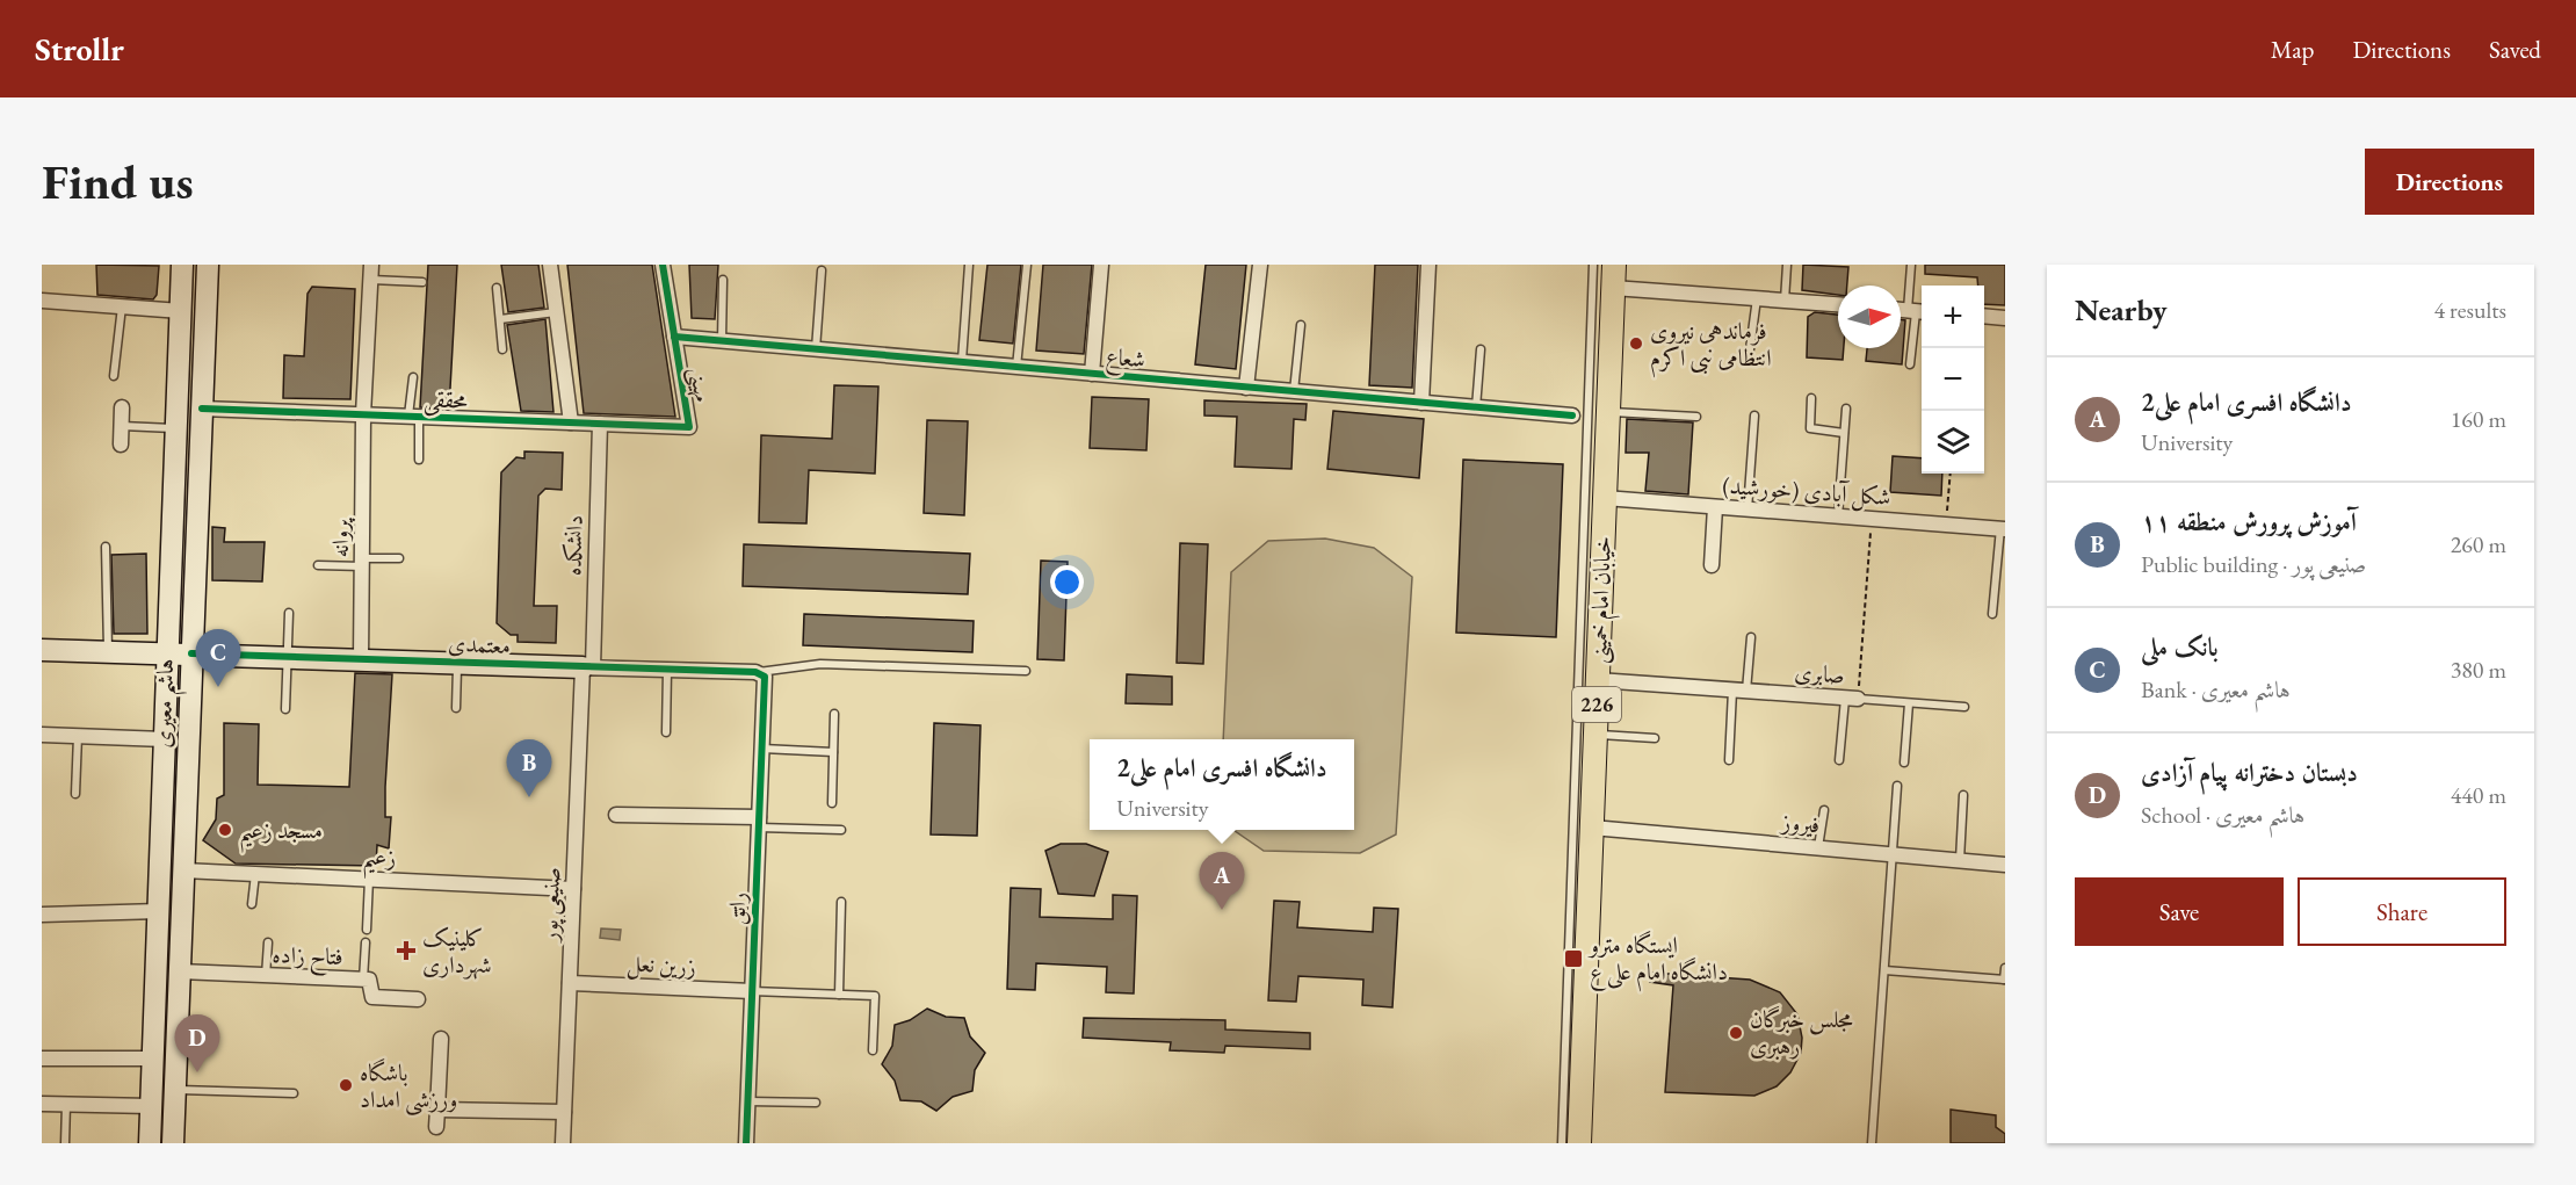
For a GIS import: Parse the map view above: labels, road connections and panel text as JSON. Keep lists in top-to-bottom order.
{
  "streets": {
    "main road": [
      "خیابان امام خمینی",
      "معتمدی",
      "هاشم معیری",
      "226"
    ],
    "street": [
      "شعاع",
      "مهینی",
      "محققی",
      "شکل آبادی (خورشید)",
      "پروانه",
      "دانشکده",
      "صابری",
      "فیروز",
      "زعیم",
      "صنیعی پور",
      "راتق",
      "فتاح زاده",
      "زرین نعل"
    ]
  },
  "crossings": [
    ["شعاع", "مهینی"],
    ["مهینی", "محققی"],
    ["محققی", "پروانه"],
    ["محققی", "دانشکده"],
    ["محققی", "هاشم معیری"],
    ["شکل آبادی (خورشید)", "خیابان امام خمینی"],
    ["شکل آبادی (خورشید)", "صابری"],
    ["پروانه", "معتمدی"],
    ["دانشکده", "معتمدی"],
    ["دانشکده", "صنیعی پور"],
    ["خیابان امام خمینی", "صابری"],
    ["خیابان امام خمینی", "فیروز"],
    ["معتمدی", "هاشم معیری"],
    ["معتمدی", "صنیعی پور"],
    ["معتمدی", "راتق"],
    ["هاشم معیری", "زعیم"],
    ["هاشم معیری", "فتاح زاده"],
    ["زعیم", "صنیعی پور"],
    ["صنیعی پور", "زرین نعل"],
    ["راتق", "زرین نعل"]
  ],
  "places": {
    "other": [
      "فرماندهی نیروی انتظامی نبی اکرم",
      "مسجد زعیم",
      "مجلس خبرگان رهبری",
      "باشگاه ورزشی امداد"
    ],
    "health": ["کلینیک شهرداری"],
    "transit": ["ایستگاه مترو دانشگاه امام علی ع"]
  },
  "north": "right",
  "page": {
    "header": "Strollr",
    "nav": ["Map", "Directions", "Saved"],
    "buttons": [
      "Directions",
      ["Save", "Share"]
    ],
    "title": "Find us",
    "heading": ["Nearby", "4 results"],
    "map_buttons": ["+", "−"],
    "list": [
      {
        "mark": "A",
        "name": "دانشگاه افسری امام علی2",
        "note": "University",
        "value": "160 m"
      },
      {
        "mark": "B",
        "name": "آموزش پرورش منطقه ۱۱",
        "note": "Public building · صنیعی پور",
        "value": "260 m"
      },
      {
        "mark": "C",
        "name": "بانک ملی",
        "note": "Bank · هاشم معیری",
        "value": "380 m"
      },
      {
        "mark": "D",
        "name": "دبستان دخترانه پیام آزادی",
        "note": "School · هاشم معیری",
        "value": "440 m"
      }
    ],
    "pins": [
      "C",
      "B",
      "A",
      "D"
    ],
    "popup": ["دانشگاه افسری امام علی2", "University"]
  }
}
